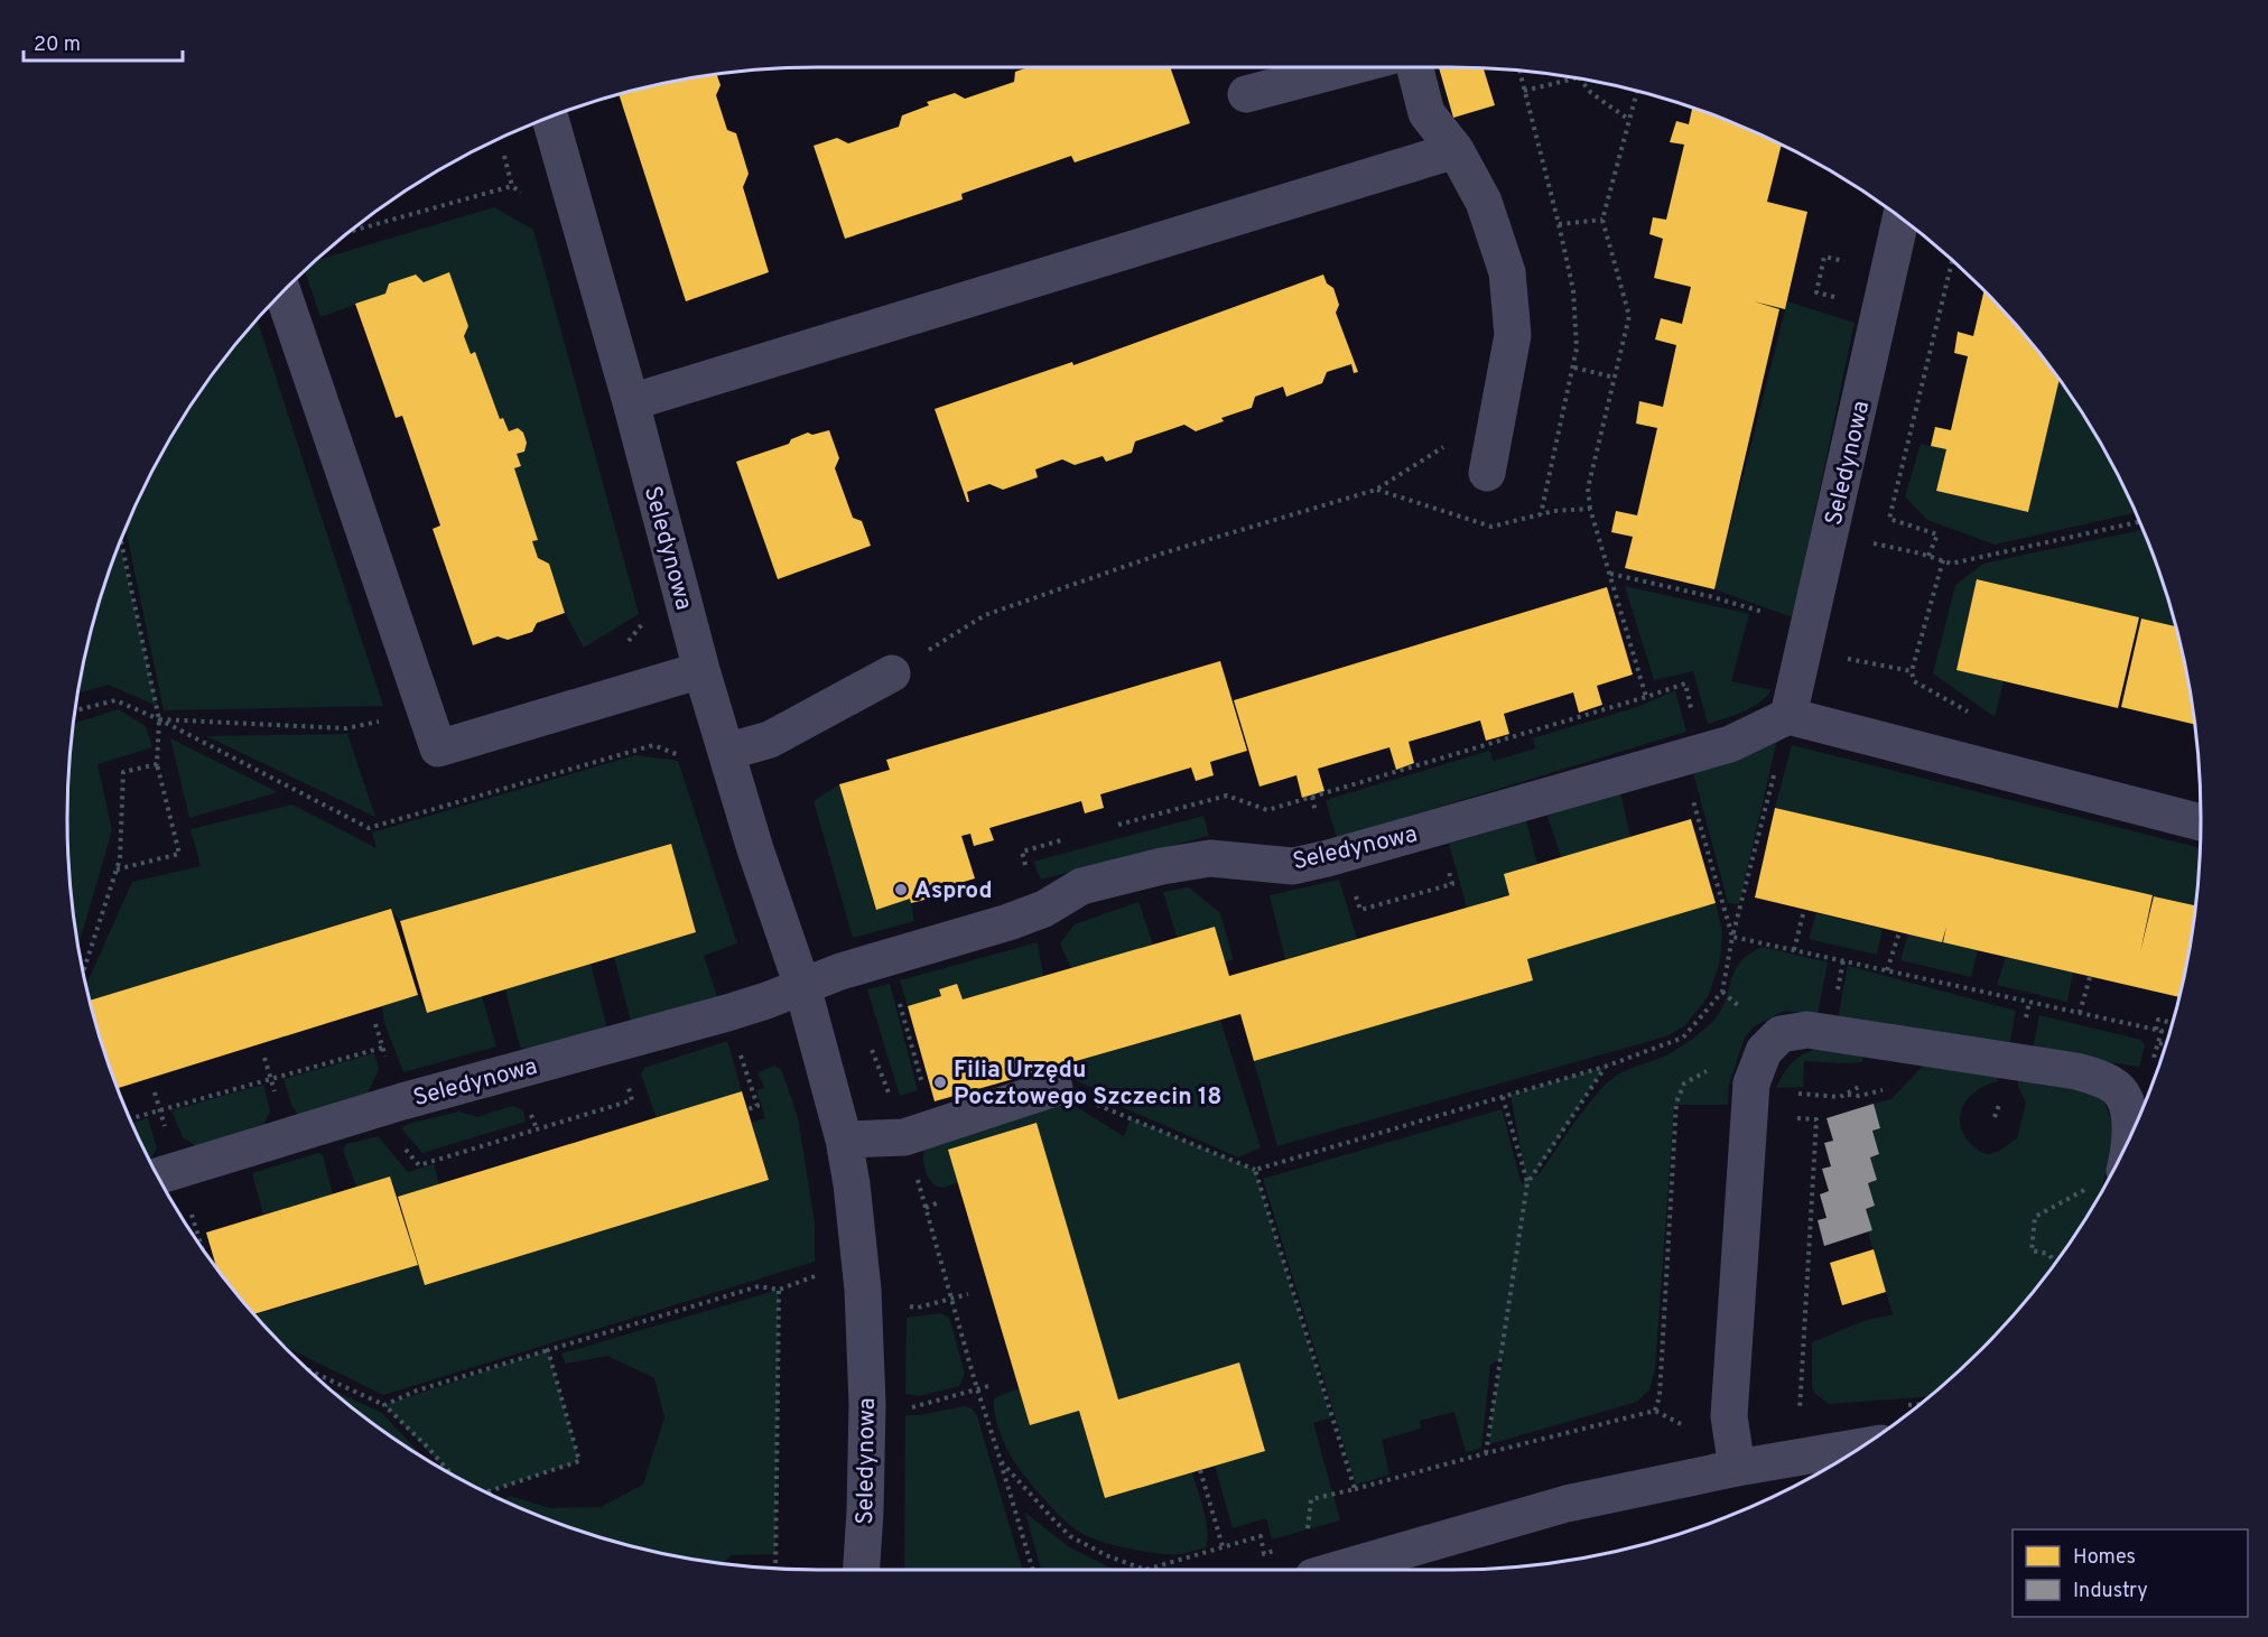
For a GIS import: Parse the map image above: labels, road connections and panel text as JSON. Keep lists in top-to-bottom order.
{
  "streets": {
    "street": ["Seledynowa"]
  },
  "places": ["Asprod", "Filia Urzędu Pocztowego Szczecin 18"],
  "legend": ["Homes", "Industry"],
  "scale_bar": "20 m"
}
